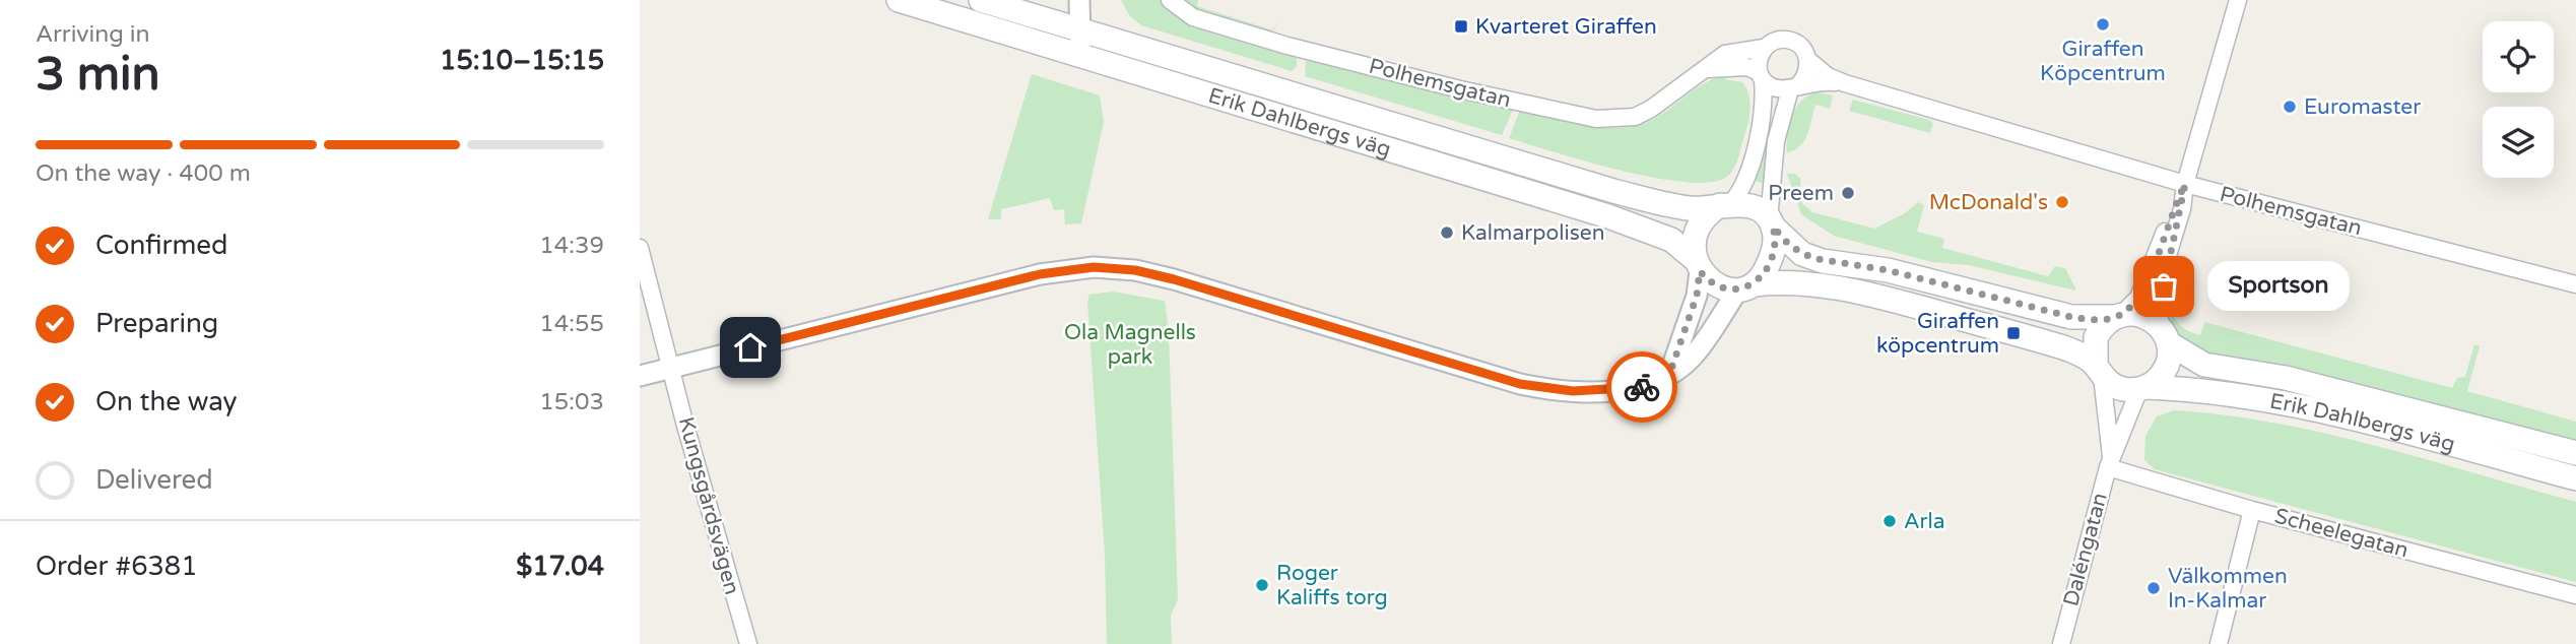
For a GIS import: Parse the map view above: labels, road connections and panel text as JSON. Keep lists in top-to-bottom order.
{
  "streets": {
    "main road": ["Erik Dahlbergs väg"],
    "street": [
      "Polhemsgatan",
      "Kungsgårdsvägen",
      "Scheelegatan",
      "Daléngatan"
    ]
  },
  "crossings": [
    ["Erik Dahlbergs väg", "Daléngatan"],
    ["Scheelegatan", "Daléngatan"]
  ],
  "parks": ["Ola Magnells park"],
  "places": {
    "other": [
      "Giraffen Köpcentrum",
      "Euromaster",
      "Preem",
      "McDonald's",
      "Kalmarpolisen",
      "Sportson",
      "Arla",
      "Roger Kaliffs torg",
      "Välkommen In-Kalmar"
    ],
    "transit": ["Kvarteret Giraffen", "Giraffen köpcentrum"]
  },
  "page": {
    "heading": ["3 min", "Arriving in", "15:10–15:15"],
    "panel": ["Order #6381", "$17.04"],
    "bar": "On the way · 400 m",
    "list": [
      ["Confirmed", "14:39"],
      ["Preparing", "14:55"],
      ["On the way", "15:03"],
      "Delivered"
    ],
    "bubble": "Sportson"
  }
}
